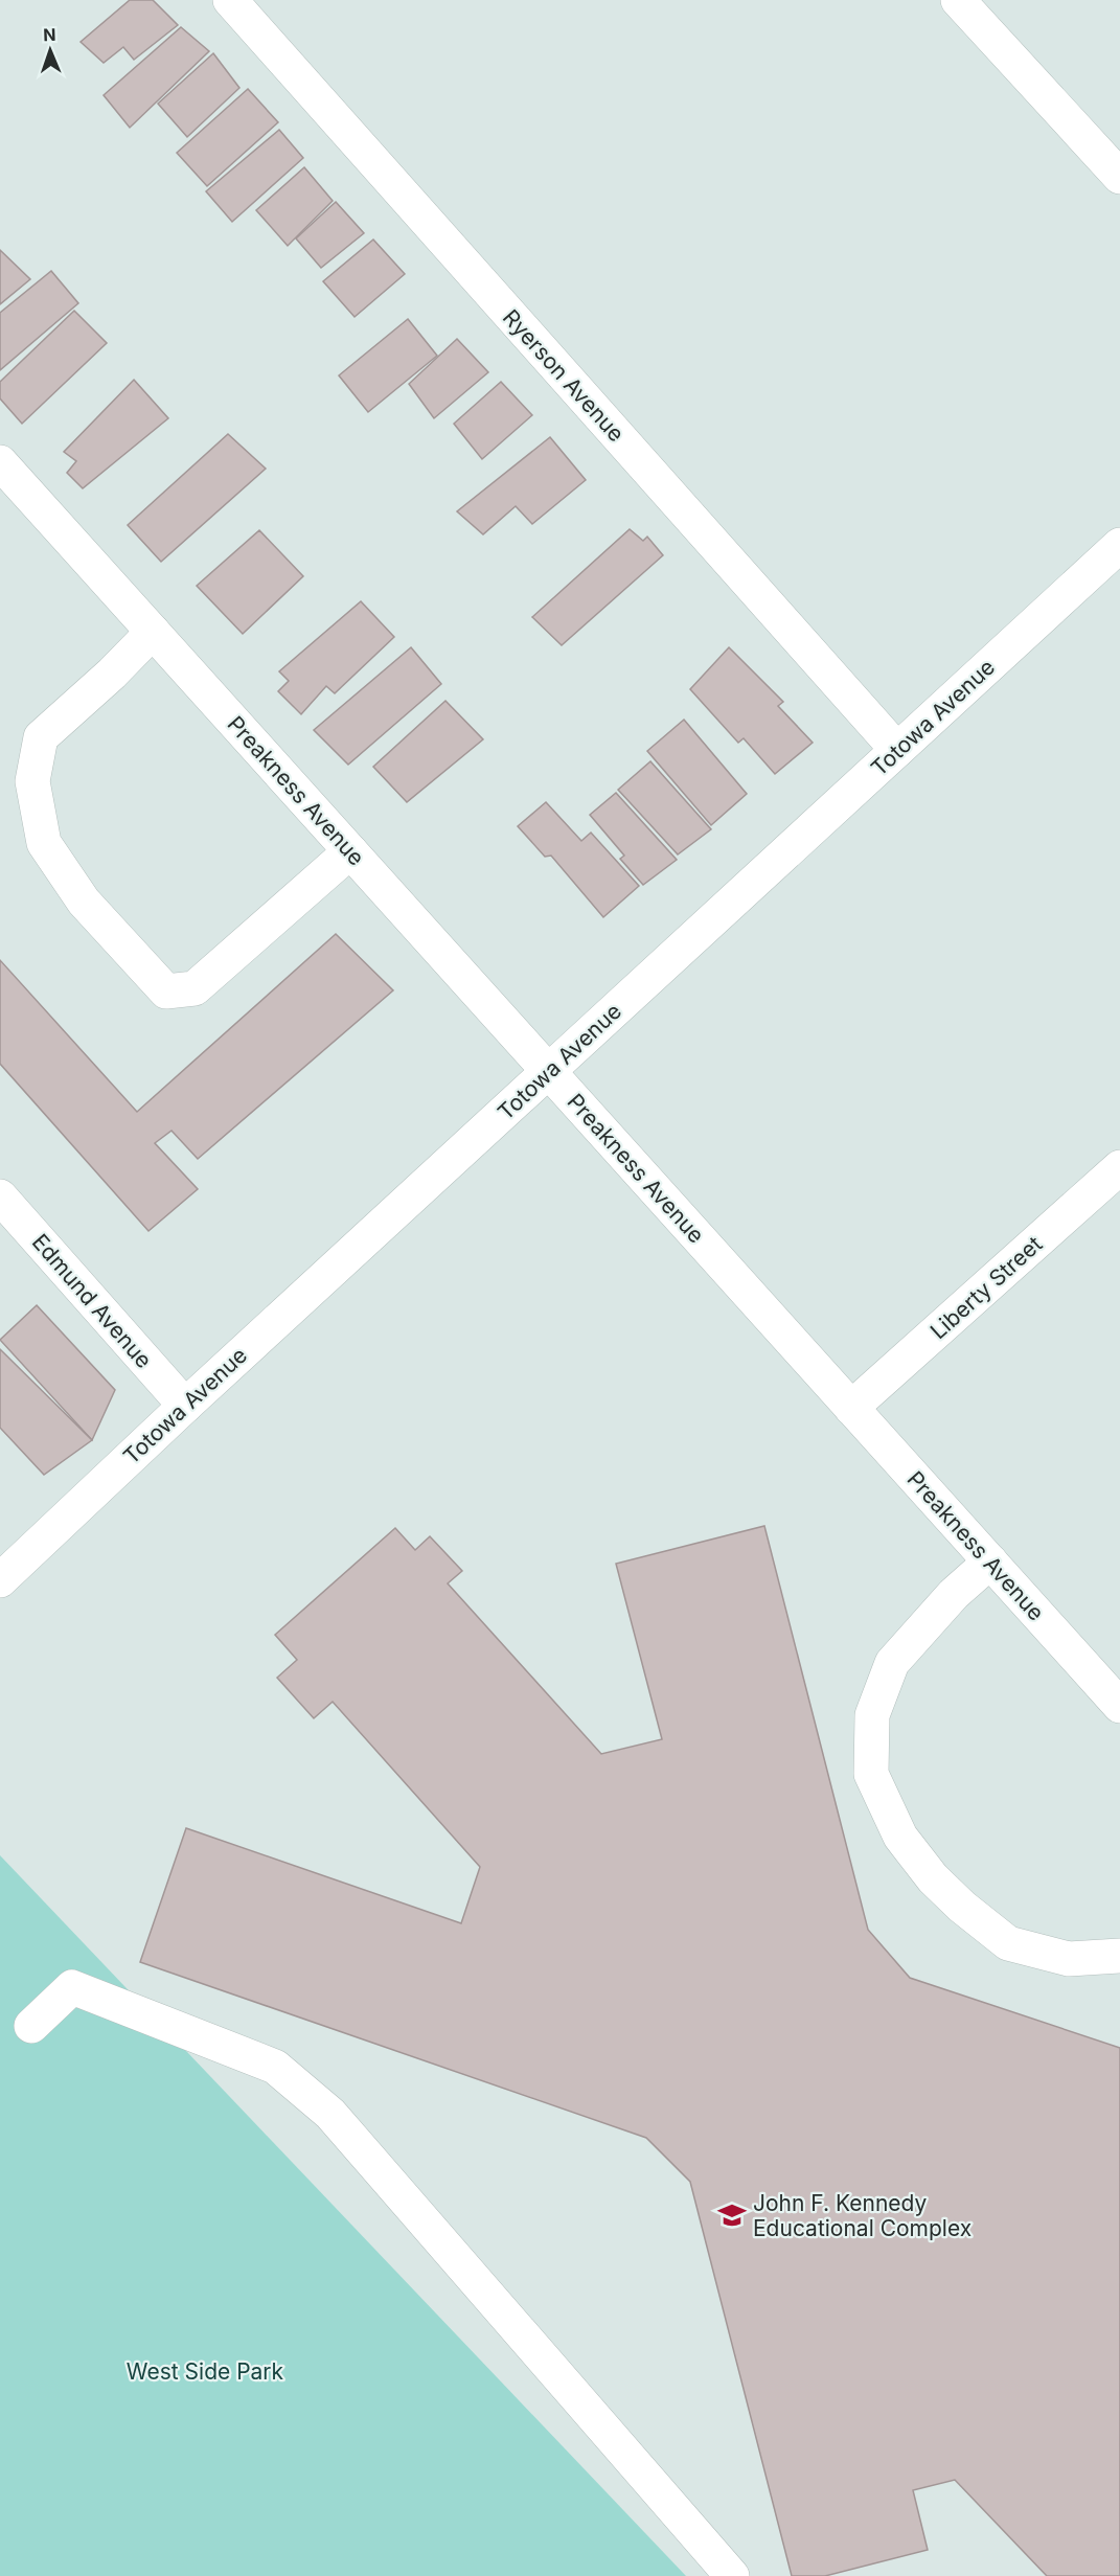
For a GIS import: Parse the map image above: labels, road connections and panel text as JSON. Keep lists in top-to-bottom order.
{
  "streets": {
    "street": [
      "Ryerson Avenue",
      "Totowa Avenue",
      "Preakness Avenue",
      "Liberty Street",
      "Edmund Avenue"
    ]
  },
  "crossings": [
    ["Ryerson Avenue", "Totowa Avenue"],
    ["Totowa Avenue", "Preakness Avenue"],
    ["Totowa Avenue", "Edmund Avenue"],
    ["Preakness Avenue", "Liberty Street"]
  ],
  "parks": ["West Side Park"],
  "places": {
    "school or university": ["John F. Kennedy Educational Complex"]
  },
  "north": "top"
}
